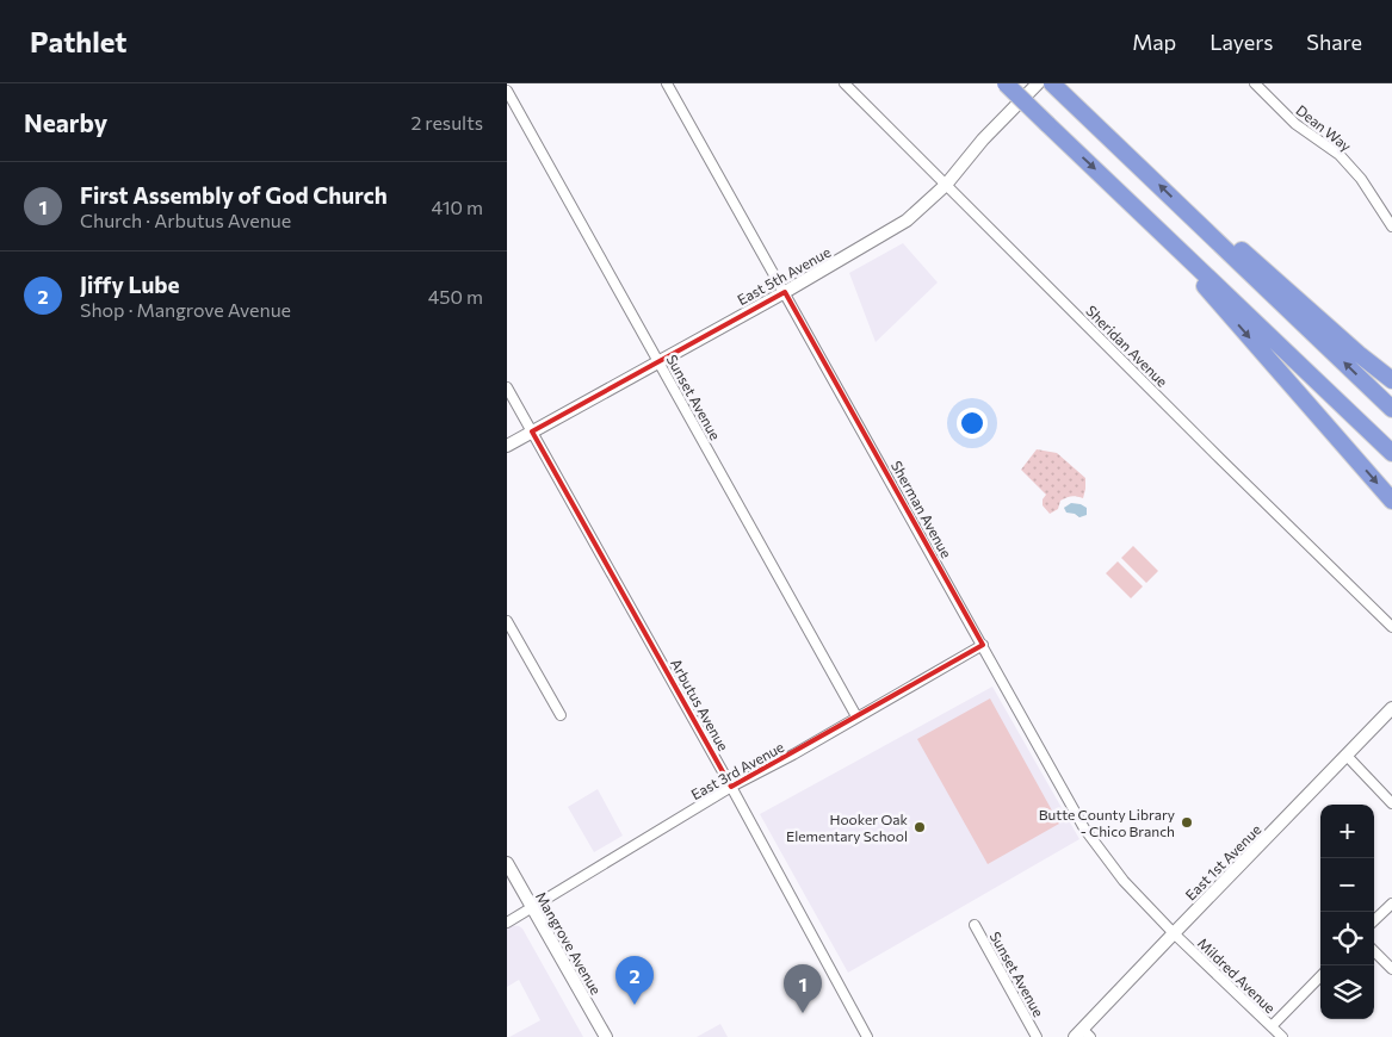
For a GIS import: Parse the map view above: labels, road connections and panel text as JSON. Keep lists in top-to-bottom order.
{
  "streets": {
    "street": [
      "Dean Way",
      "East 5th Avenue",
      "Sheridan Avenue",
      "Sunset Avenue",
      "Sherman Avenue",
      "Arbutus Avenue",
      "East 3rd Avenue",
      "East 1st Avenue",
      "Mangrove Avenue",
      "Mildred Avenue"
    ]
  },
  "crossings": [
    ["East 5th Avenue", "Sheridan Avenue"],
    ["East 5th Avenue", "Sunset Avenue"],
    ["East 5th Avenue", "Sherman Avenue"],
    ["East 5th Avenue", "Arbutus Avenue"],
    ["Sunset Avenue", "East 3rd Avenue"],
    ["Sherman Avenue", "East 3rd Avenue"],
    ["Sherman Avenue", "East 1st Avenue"],
    ["Sherman Avenue", "Mildred Avenue"],
    ["Arbutus Avenue", "East 3rd Avenue"],
    ["East 3rd Avenue", "Mangrove Avenue"],
    ["East 1st Avenue", "Mildred Avenue"]
  ],
  "places": ["Butte County Library - Chico Branch", "Hooker Oak Elementary School"],
  "page": {
    "header": "Pathlet",
    "nav": ["Map", "Layers", "Share"],
    "heading": ["Nearby", "2 results"],
    "list": [
      {
        "mark": "1",
        "name": "First Assembly of God Church",
        "note": "Church · Arbutus Avenue",
        "value": "410 m"
      },
      {
        "mark": "2",
        "name": "Jiffy Lube",
        "note": "Shop · Mangrove Avenue",
        "value": "450 m"
      }
    ],
    "map_buttons": ["+", "−"],
    "pins": ["2", "1"]
  }
}
